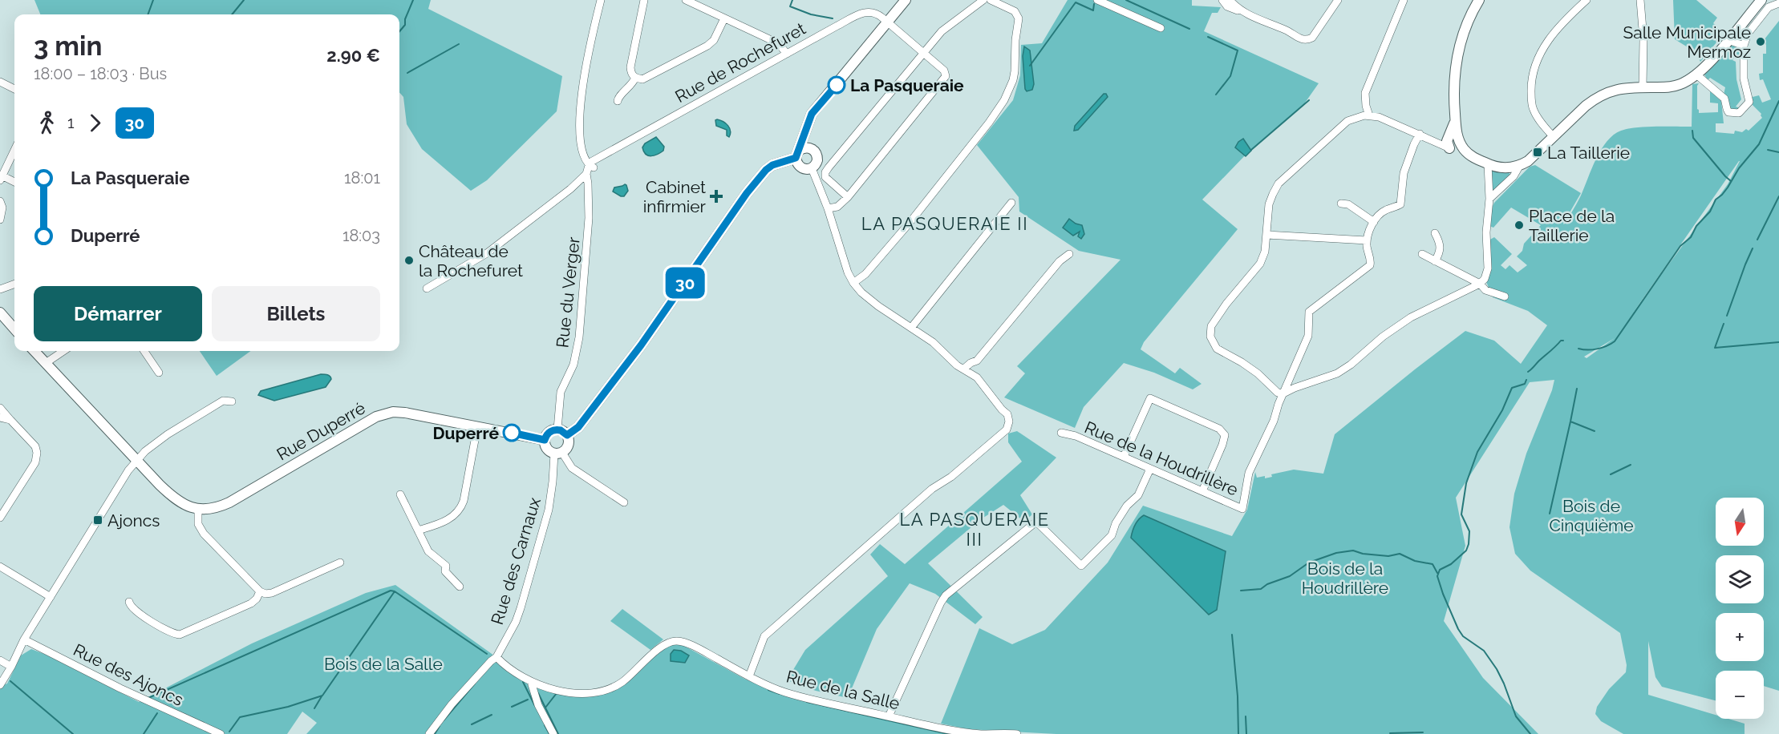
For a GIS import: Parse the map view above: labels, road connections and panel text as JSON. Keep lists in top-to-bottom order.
{
  "streets": {
    "street": [
      "Rue de Rochefuret",
      "Rue du Verger",
      "Rue Duperré",
      "Rue de la Houdrillère",
      "Rue des Carnaux",
      "Rue des Ajoncs",
      "Rue de la Salle"
    ]
  },
  "crossings": [
    ["Rue de Rochefuret", "Rue du Verger"],
    ["Rue du Verger", "Rue Duperré"],
    ["Rue du Verger", "Rue des Carnaux"],
    ["Rue Duperré", "Rue des Carnaux"],
    ["Rue des Carnaux", "Rue de la Salle"]
  ],
  "districts": ["LA PASQUERAIE II", "LA PASQUERAIE III"],
  "parks": ["Bois de Cinquième", "Bois de la Houdrillère", "Bois de la Salle"],
  "places": {
    "other": [
      "Salle Municipale Mermoz",
      "La Pasqueraie",
      "Place de la Taillerie",
      "Château de la Rochefuret",
      "Duperré"
    ],
    "transit": ["La Taillerie", "Ajoncs"],
    "health": ["Cabinet infirmier"]
  },
  "lines": ["bus line 30"],
  "north": "bottom",
  "page": {
    "on_map": "30",
    "heading": ["3 min", "18:00 – 18:03 · Bus", "2.90 €"],
    "legs": ["1", "30"],
    "list": [
      {
        "name": "La Pasqueraie",
        "value": "18:01"
      },
      {
        "name": "Duperré",
        "value": "18:03"
      }
    ],
    "buttons": ["Démarrer", "Billets"],
    "map_buttons": ["+", "−"]
  }
}
